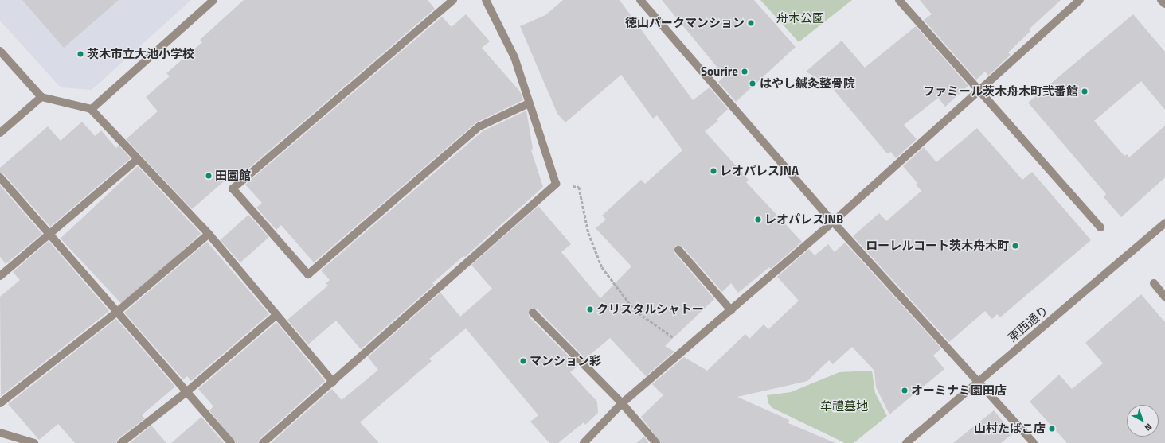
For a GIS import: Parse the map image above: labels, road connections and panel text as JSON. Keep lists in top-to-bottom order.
{
  "streets": {
    "street": ["東西通り"]
  },
  "parks": ["舟木公園", "牟禮墓地"],
  "places": [
    "徳山パークマンション",
    "茨木市立大池小学校",
    "Sourire",
    "はやし鍼灸整骨院",
    "ファミール茨木舟木町弐番館",
    "レオパレスJNA",
    "田園館",
    "レオパレスJNB",
    "ローレルコート茨木舟木町",
    "クリスタルシャトー",
    "マンション彩",
    "オーミナミ園田店",
    "山村たばこ店"
  ],
  "north": "bottom right"
}
